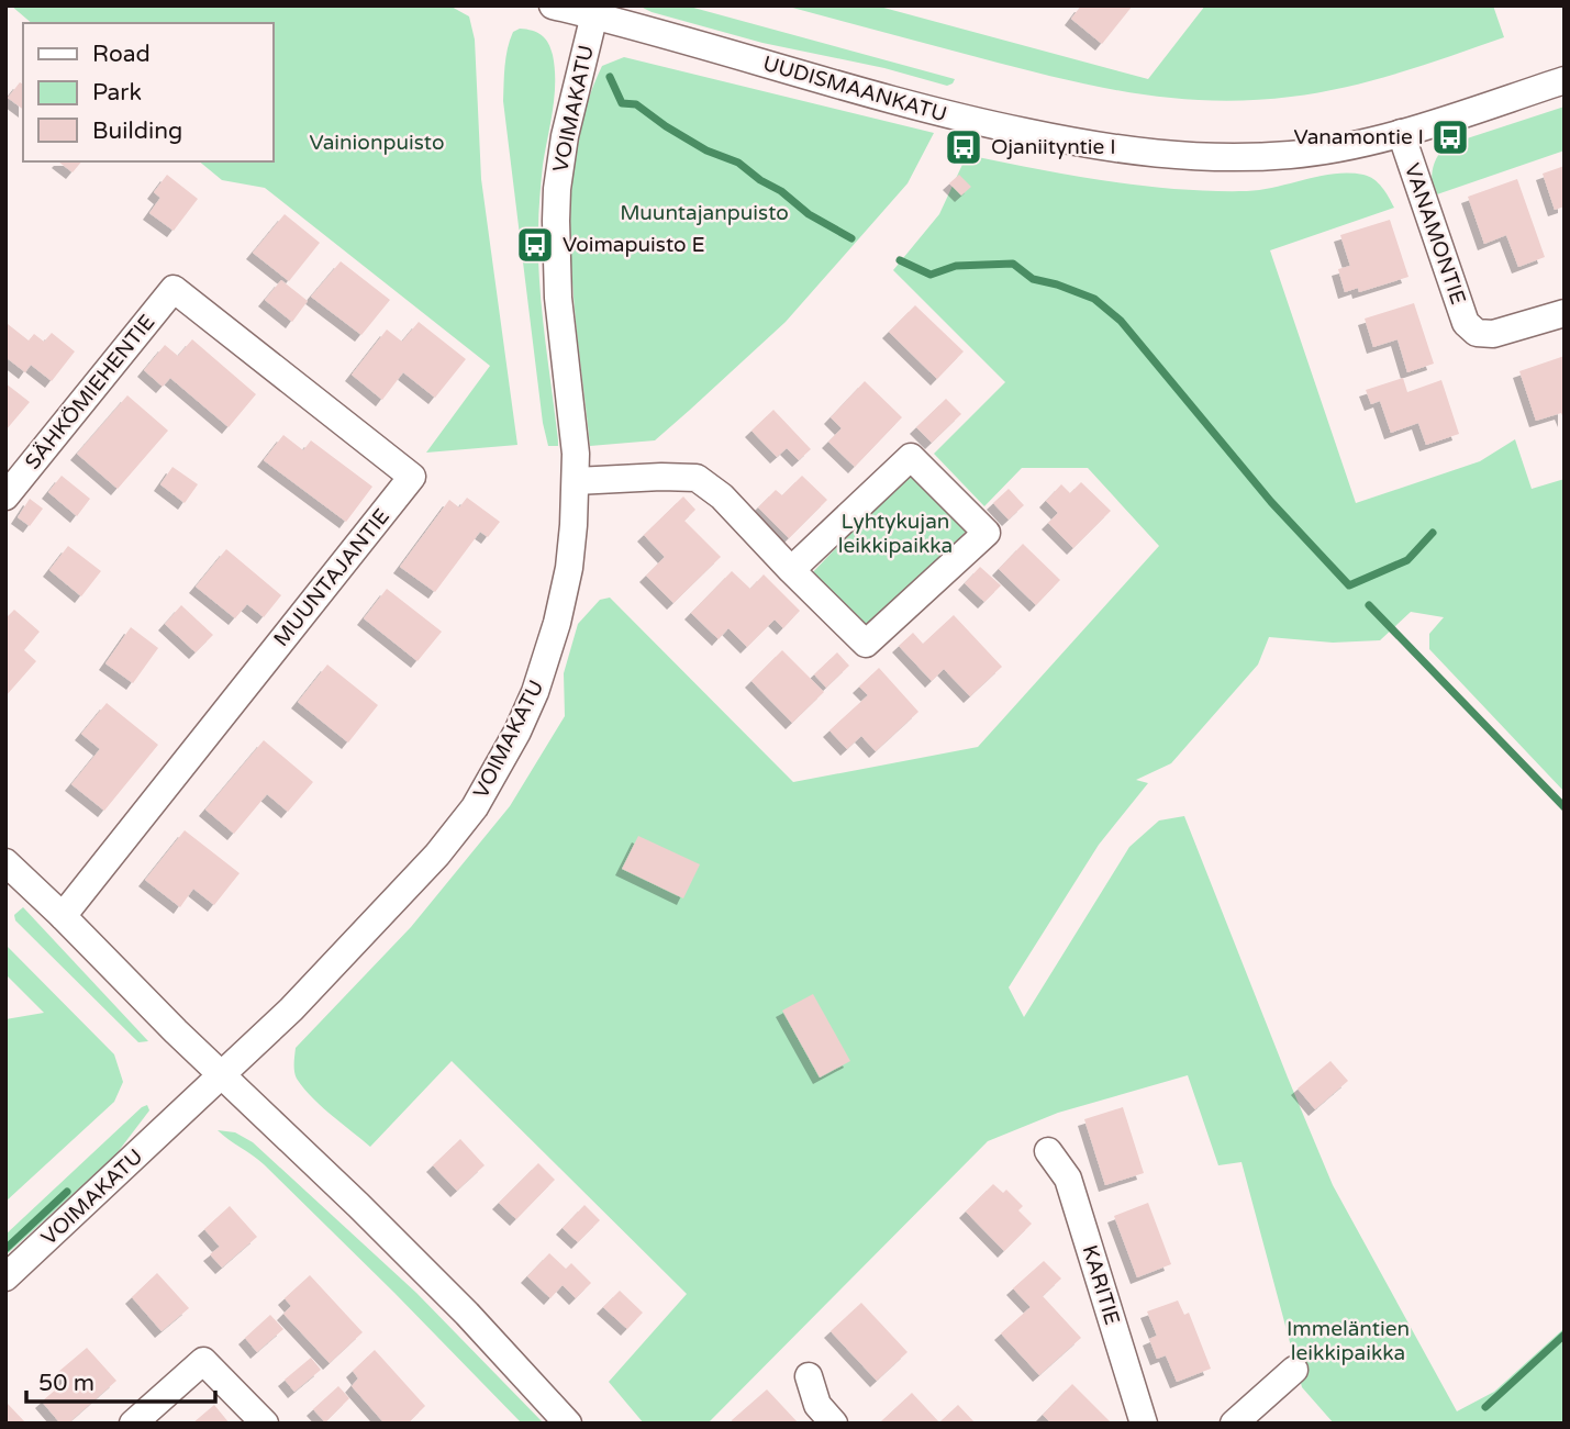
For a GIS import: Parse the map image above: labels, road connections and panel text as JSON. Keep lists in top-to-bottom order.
{
  "streets": {
    "street": [
      "UUDISMAANKATU",
      "VOIMAKATU",
      "VANAMONTIE",
      "SÄHKÖMIEHENTIE",
      "MUUNTAJANTIE",
      "KARITIE"
    ]
  },
  "crossings": [
    ["UUDISMAANKATU", "VOIMAKATU"],
    ["UUDISMAANKATU", "VANAMONTIE"],
    ["SÄHKÖMIEHENTIE", "MUUNTAJANTIE"]
  ],
  "parks": [
    "Vainionpuisto",
    "Muuntajanpuisto",
    "Lyhtykujan leikkipaikka",
    "Immeläntien leikkipaikka"
  ],
  "places": {
    "bus stop": ["Vanamontie I", "Ojaniityntie I", "Voimapuisto E"]
  },
  "legend": ["Road", "Park", "Building"],
  "scale_bar": "50 m"
}
